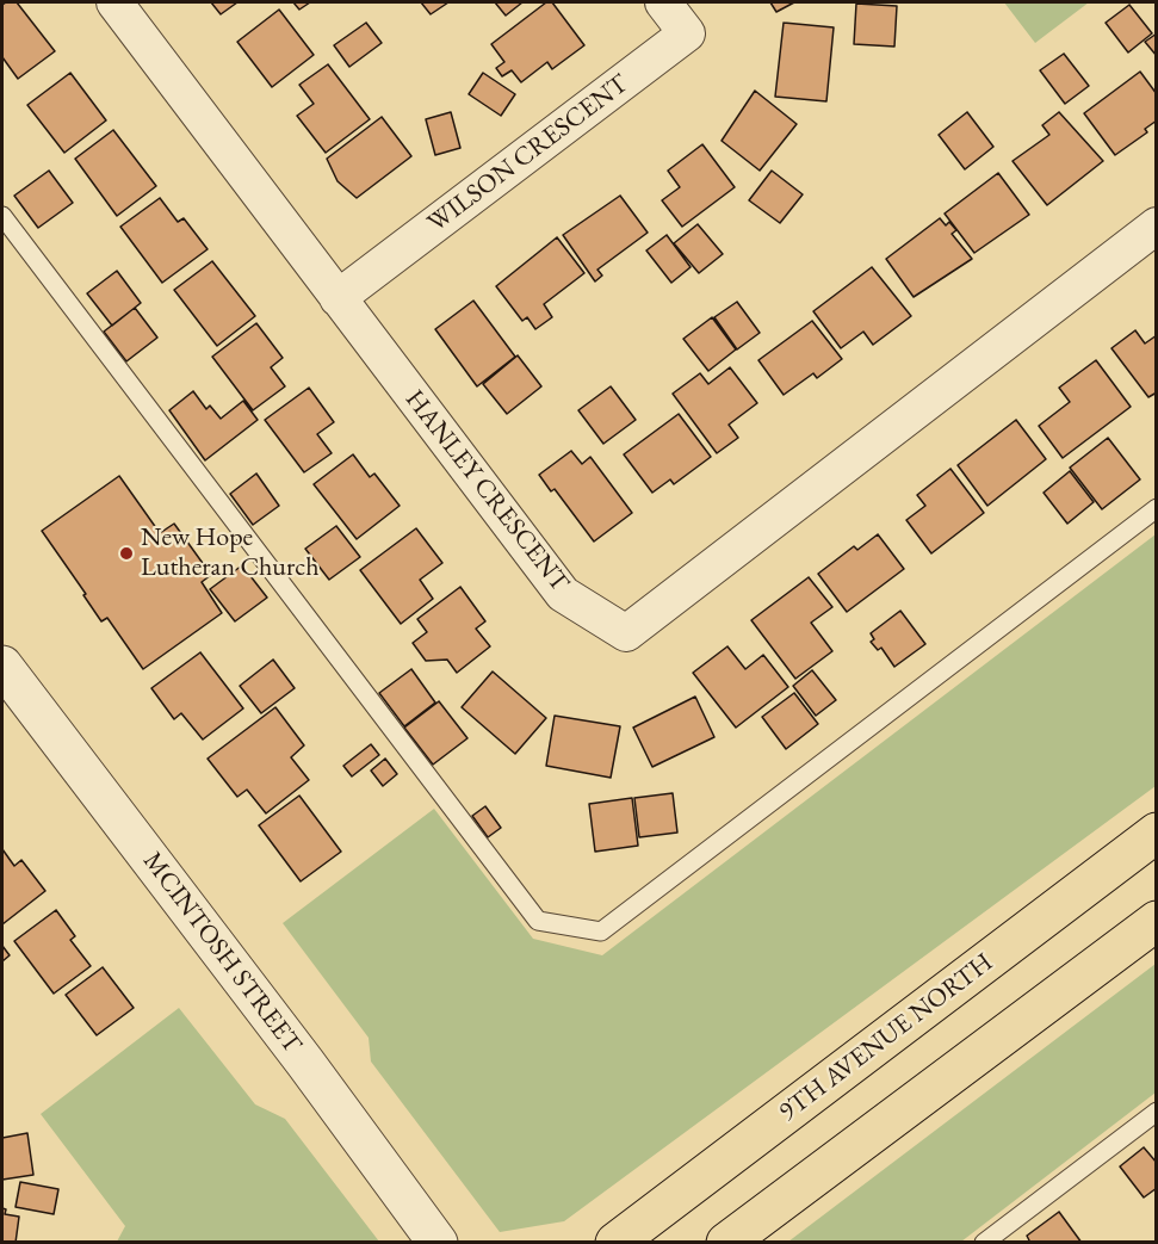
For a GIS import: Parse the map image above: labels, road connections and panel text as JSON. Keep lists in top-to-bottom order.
{
  "streets": {
    "main road": ["9TH AVENUE NORTH"],
    "street": ["WILSON CRESCENT", "HANLEY CRESCENT", "MCINTOSH STREET"]
  },
  "crossings": [
    ["WILSON CRESCENT", "HANLEY CRESCENT"]
  ],
  "places": ["New Hope Lutheran Church"]
}
